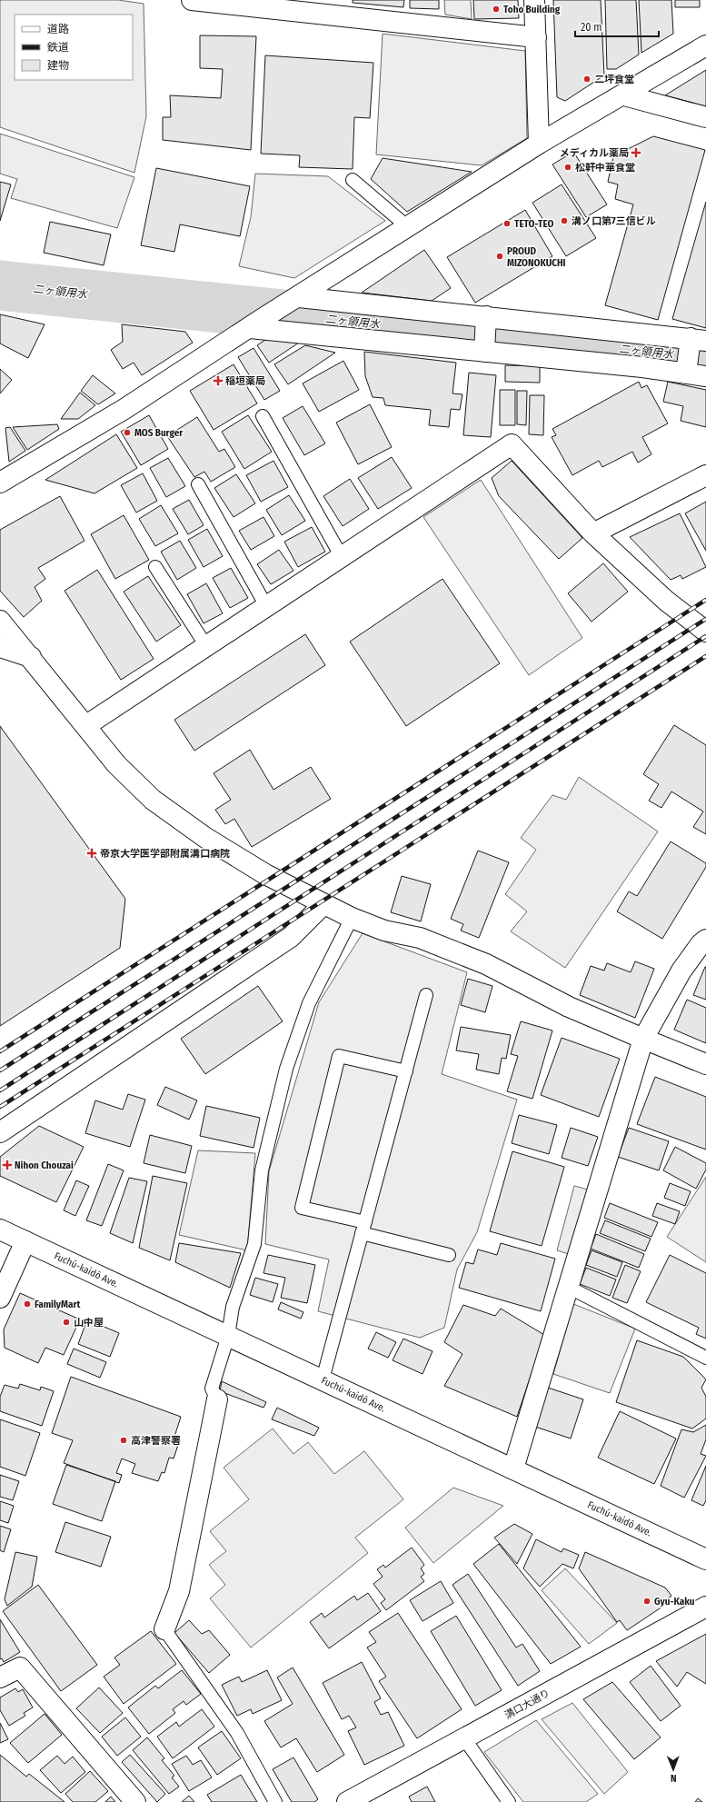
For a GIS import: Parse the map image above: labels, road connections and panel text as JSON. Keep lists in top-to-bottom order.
{
  "streets": {
    "main road": ["Fuchū-kaidō Ave.", "溝口大通り"]
  },
  "water": ["二ヶ領用水"],
  "places": {
    "other": [
      "Toho Building",
      "二坪食堂",
      "松軒中華食堂",
      "溝ノ口第7三信ビル",
      "TETO-TEO",
      "PROUD MIZONOKUCHI",
      "MOS Burger",
      "FamilyMart",
      "山中屋",
      "高津警察署",
      "Gyu-Kaku"
    ],
    "health": [
      "メディカル薬局",
      "稲垣薬局",
      "帝京大学医学部附属溝口病院",
      "Nihon Chouzai"
    ]
  },
  "legend": ["道路", "鉄道", "建物"],
  "scale_bar": "20 m",
  "north": "bottom"
}
